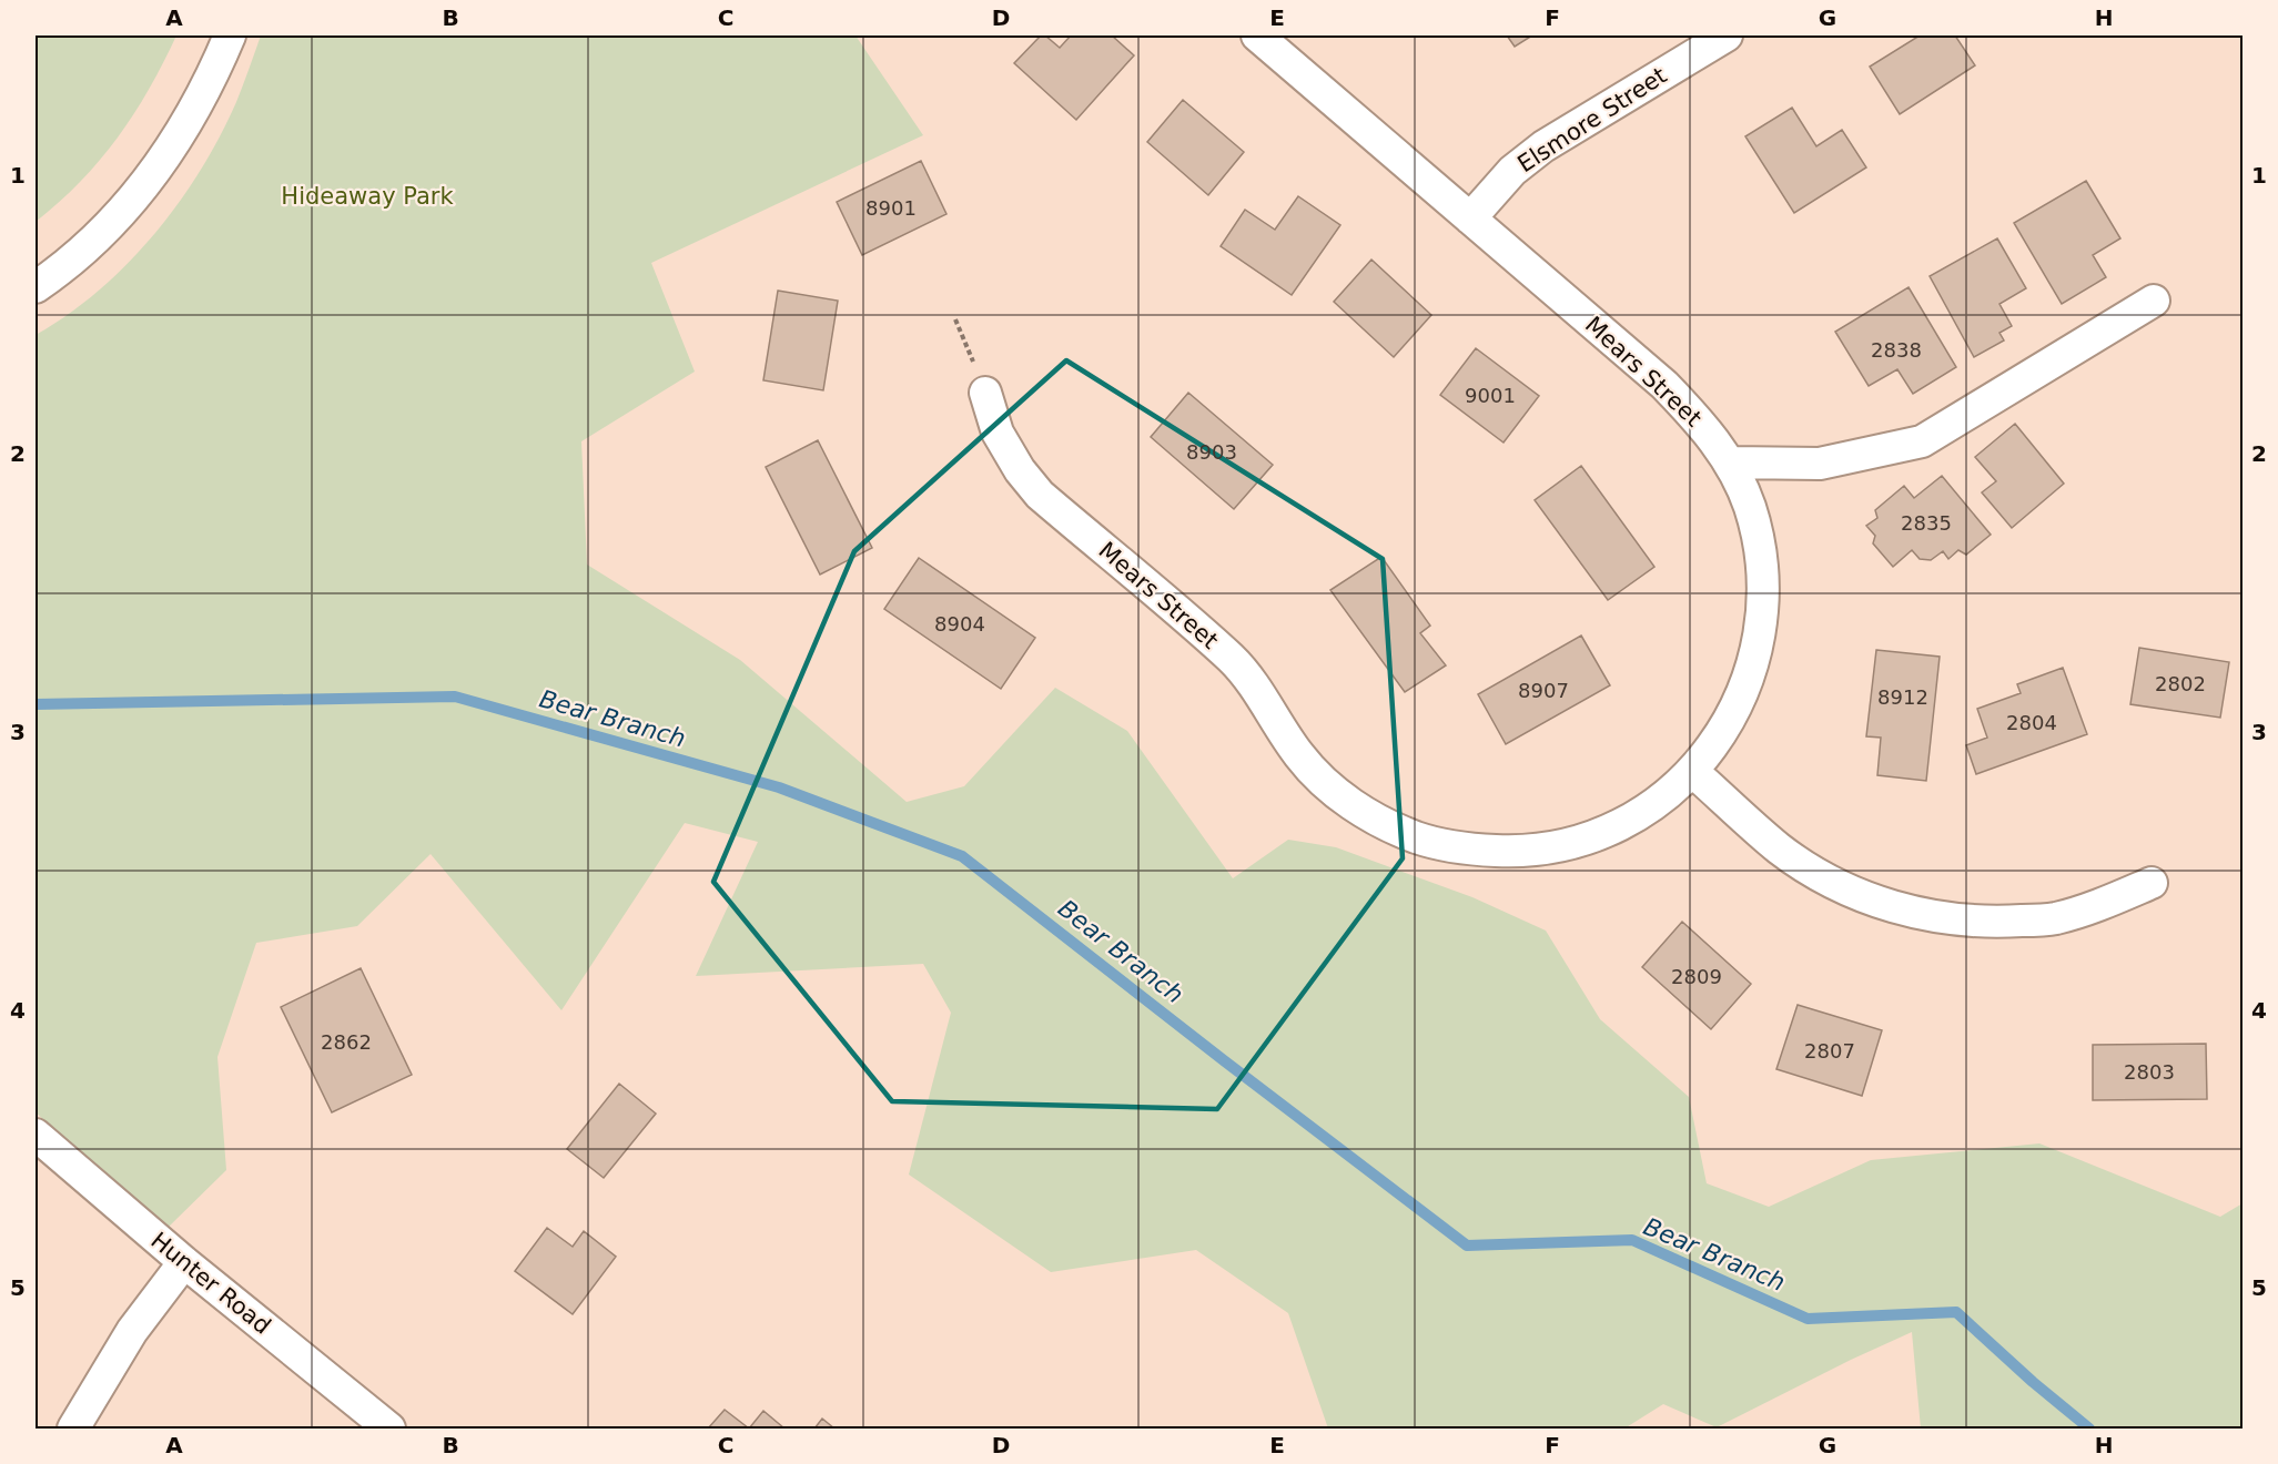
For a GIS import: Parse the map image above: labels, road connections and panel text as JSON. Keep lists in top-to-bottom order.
{
  "streets": {
    "street": ["Elsmore Street", "Mears Street", "Hunter Road"]
  },
  "crossings": [
    ["Elsmore Street", "Mears Street"]
  ],
  "water": ["Bear Branch"],
  "parks": ["Hideaway Park"],
  "house_numbers": [
    "8901",
    "2838",
    "9001",
    "8903",
    "2835",
    "8904",
    "2802",
    "8907",
    "8912",
    "2804",
    "2809",
    "2862",
    "2807",
    "2803"
  ],
  "grid": {
    "columns": [
      "A",
      "B",
      "C",
      "D",
      "E",
      "F",
      "G",
      "H"
    ],
    "rows": [
      "1",
      "2",
      "3",
      "4",
      "5"
    ]
  }
}
